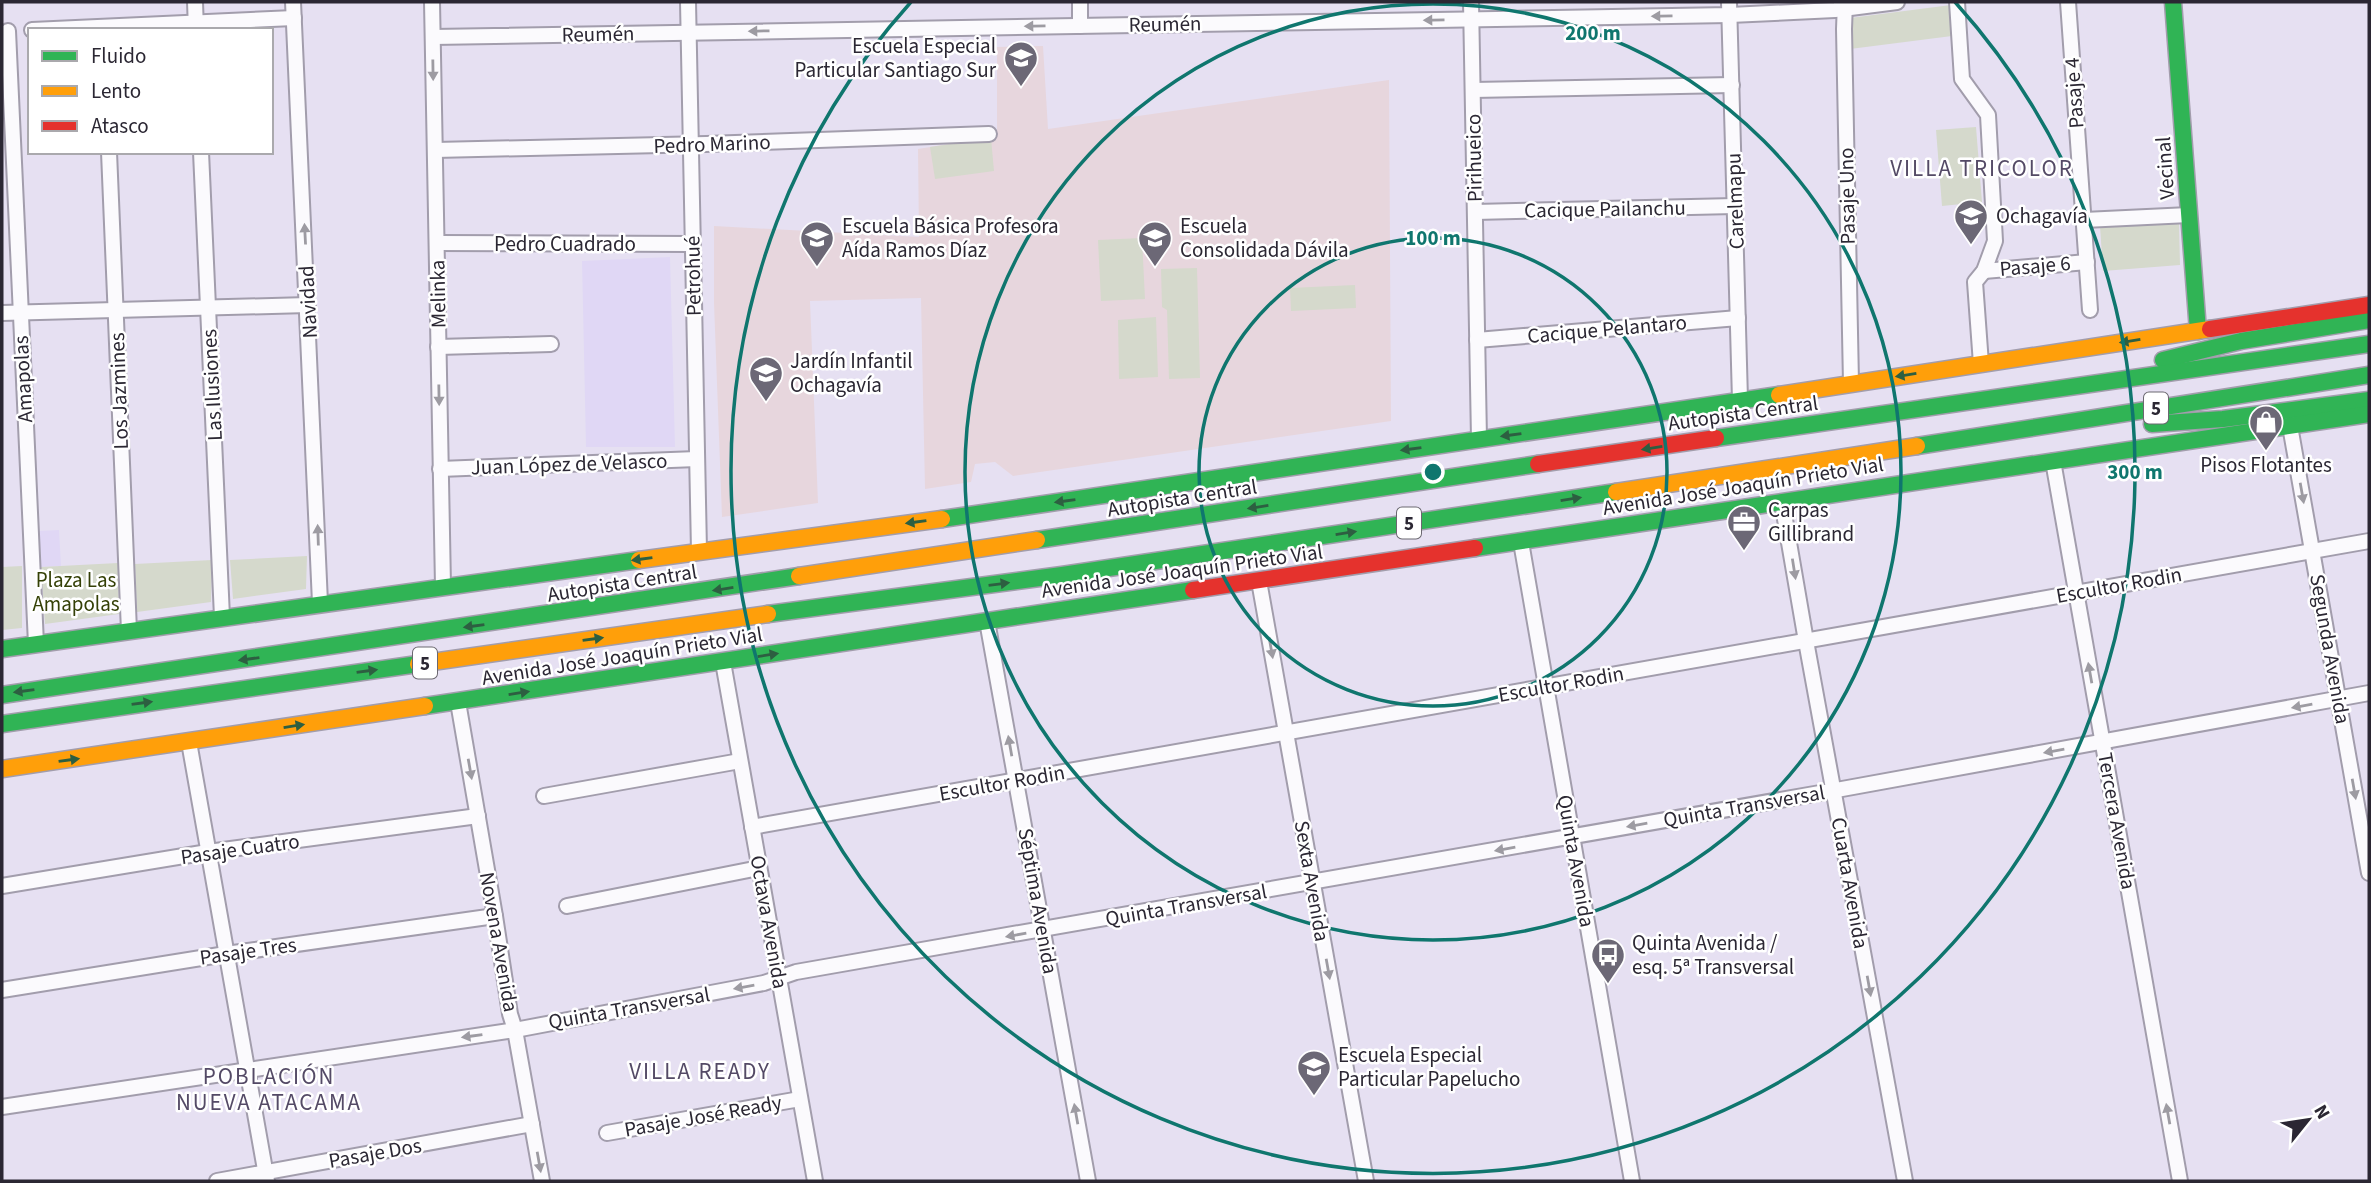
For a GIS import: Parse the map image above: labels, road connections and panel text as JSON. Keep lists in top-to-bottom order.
{
  "streets": {
    "main road": [
      "Vecinal",
      "5",
      "Autopista Central",
      "Avenida José Joaquín Prieto Vial"
    ],
    "street": [
      "Reumén",
      "Pasaje 4",
      "Pedro Marino",
      "Pirihueico",
      "Pasaje Uno",
      "Carelmapu",
      "Cacique Pailanchu",
      "Pedro Cuadrado",
      "Pasaje 6",
      "Petrohué",
      "Melinka",
      "Navidad",
      "Cacique Pelantaro",
      "Amapolas",
      "Las Ilusiones",
      "Los Jazmines",
      "Juan López de Velasco",
      "Escultor Rodin",
      "Segunda Avenida",
      "Quinta Transversal",
      "Tercera Avenida",
      "Pasaje Cuatro",
      "Quinta Avenida",
      "Sexta Avenida",
      "Cuarta Avenida",
      "Séptima Avenida",
      "Octava Avenida",
      "Novena Avenida",
      "Pasaje Tres",
      "Pasaje José Ready",
      "Pasaje Dos"
    ]
  },
  "crossings": [
    ["Reumén", "Pirihueico"],
    ["Reumén", "Pasaje Uno"],
    ["Reumén", "Carelmapu"],
    ["Reumén", "Petrohué"],
    ["Reumén", "Melinka"],
    ["Pasaje 4", "Pasaje 6"],
    ["Pedro Marino", "Petrohué"],
    ["Pedro Marino", "Melinka"],
    ["Pirihueico", "Cacique Pailanchu"],
    ["Pirihueico", "Cacique Pelantaro"],
    ["Carelmapu", "Cacique Pailanchu"],
    ["Carelmapu", "Cacique Pelantaro"],
    ["Pedro Cuadrado", "Petrohué"],
    ["Pedro Cuadrado", "Melinka"],
    ["Petrohué", "Juan López de Velasco"],
    ["Melinka", "Juan López de Velasco"],
    ["Avenida José Joaquín Prieto Vial", "Segunda Avenida"],
    ["Avenida José Joaquín Prieto Vial", "Tercera Avenida"],
    ["Avenida José Joaquín Prieto Vial", "Quinta Avenida"],
    ["Avenida José Joaquín Prieto Vial", "Sexta Avenida"],
    ["Avenida José Joaquín Prieto Vial", "Cuarta Avenida"],
    ["Avenida José Joaquín Prieto Vial", "Séptima Avenida"],
    ["Avenida José Joaquín Prieto Vial", "Octava Avenida"],
    ["Avenida José Joaquín Prieto Vial", "Novena Avenida"],
    ["Escultor Rodin", "Segunda Avenida"],
    ["Escultor Rodin", "Tercera Avenida"],
    ["Escultor Rodin", "Quinta Avenida"],
    ["Escultor Rodin", "Sexta Avenida"],
    ["Escultor Rodin", "Cuarta Avenida"],
    ["Escultor Rodin", "Séptima Avenida"],
    ["Escultor Rodin", "Octava Avenida"],
    ["Segunda Avenida", "Quinta Transversal"],
    ["Quinta Transversal", "Tercera Avenida"],
    ["Quinta Transversal", "Quinta Avenida"],
    ["Quinta Transversal", "Sexta Avenida"],
    ["Quinta Transversal", "Cuarta Avenida"],
    ["Quinta Transversal", "Séptima Avenida"],
    ["Quinta Transversal", "Octava Avenida"],
    ["Quinta Transversal", "Novena Avenida"],
    ["Pasaje Cuatro", "Novena Avenida"],
    ["Octava Avenida", "Pasaje José Ready"],
    ["Novena Avenida", "Pasaje Tres"],
    ["Novena Avenida", "Pasaje Dos"]
  ],
  "one_way": [
    "Reumén",
    "Melinka",
    "Navidad",
    "Segunda Avenida",
    "Quinta Transversal",
    "Tercera Avenida",
    "Sexta Avenida",
    "Cuarta Avenida",
    "Séptima Avenida",
    "Novena Avenida"
  ],
  "districts": ["VILLA TRICOLOR", "VILLA READY", "POBLACIÓN NUEVA ATACAMA"],
  "parks": ["Plaza Las Amapolas"],
  "places": {
    "school or university": [
      "Escuela Especial Particular Santiago Sur",
      "Ochagavía",
      "Escuela Básica Profesora Aída Ramos Díaz",
      "Escuela Consolidada Dávila",
      "Jardín Infantil Ochagavía",
      "Escuela Especial Particular Papelucho"
    ],
    "shop": ["Pisos Flotantes"],
    "office": ["Carpas Gillibrand"],
    "bus stop": ["Quinta Avenida / esq. 5ª Transversal"]
  },
  "legend": ["Fluido", "Lento", "Atasco"],
  "north": "top right",
  "rings": ["200 m", "100 m", "300 m"]
}
